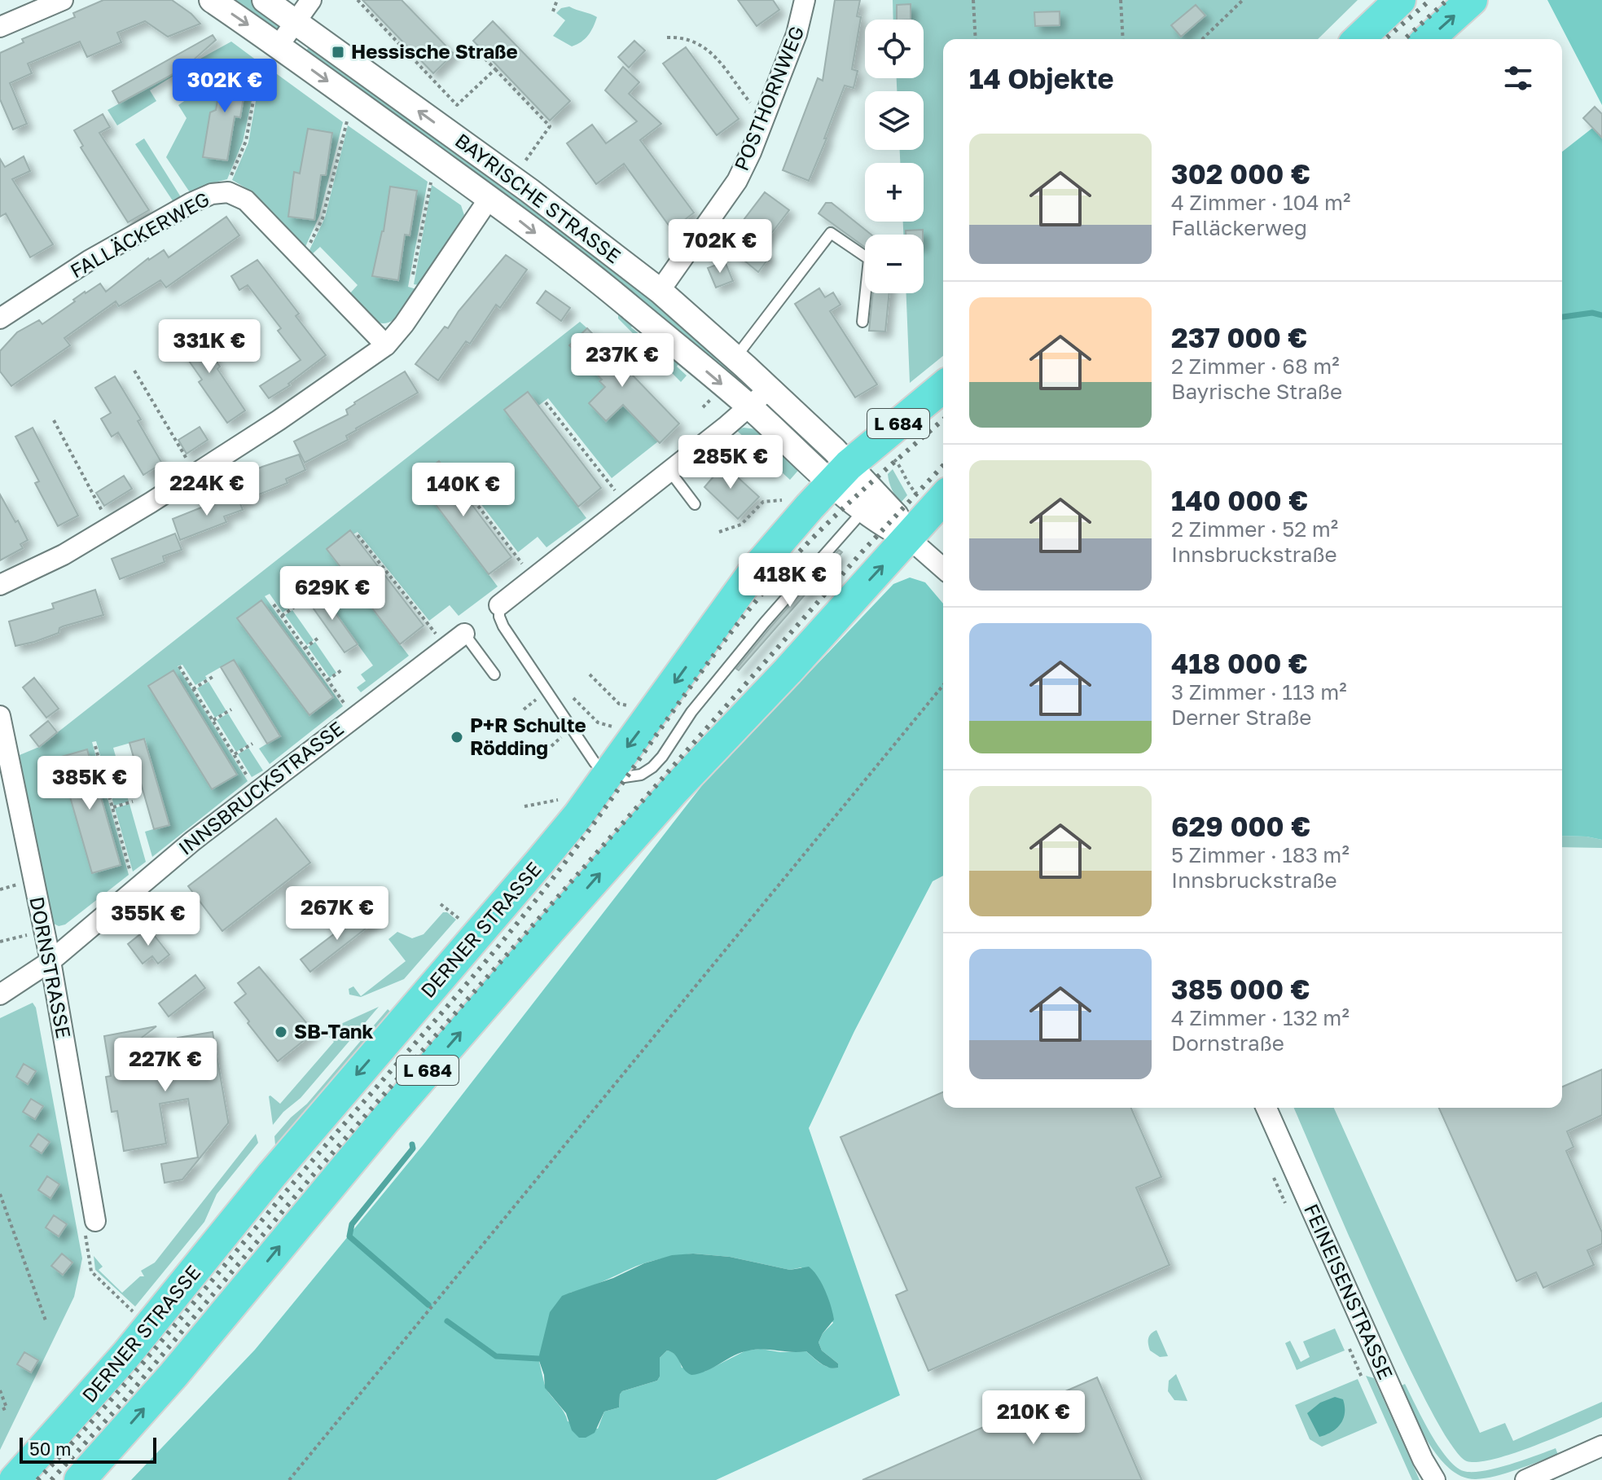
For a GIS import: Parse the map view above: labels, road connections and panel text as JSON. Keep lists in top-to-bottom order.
{
  "streets": {
    "main road": ["L 684", "DERNER STRASSE"],
    "street": [
      "POSTHORNWEG",
      "BAYRISCHE STRASSE",
      "FALLÄCKERWEG",
      "INNSBRUCKSTRASSE",
      "DORNSTRASSE",
      "FEINEISENSTRASSE"
    ]
  },
  "crossings": [
    ["POSTHORNWEG", "BAYRISCHE STRASSE"],
    ["BAYRISCHE STRASSE", "L 684"],
    ["BAYRISCHE STRASSE", "DERNER STRASSE"],
    ["INNSBRUCKSTRASSE", "DORNSTRASSE"]
  ],
  "places": {
    "transit": ["Hessische Straße"],
    "other": ["P+R Schulte Rödding", "SB-Tank"]
  },
  "scale_bar": "50 m",
  "page": {
    "map_buttons": ["+", "−"],
    "heading": "14 Objekte",
    "price": [
      "302K €",
      "702K €",
      "331K €",
      "237K €",
      "285K €",
      "224K €",
      "140K €",
      "418K €",
      "629K €",
      "385K €",
      "267K €",
      "355K €",
      "227K €",
      "210K €"
    ],
    "list": [
      {
        "name": "302 000 €",
        "note": "4 Zimmer · 104 m² · Falläckerweg"
      },
      {
        "name": "237 000 €",
        "note": "2 Zimmer · 68 m² · Bayrische Straße"
      },
      {
        "name": "140 000 €",
        "note": "2 Zimmer · 52 m² · Innsbruckstraße"
      },
      {
        "name": "418 000 €",
        "note": "3 Zimmer · 113 m² · Derner Straße"
      },
      {
        "name": "629 000 €",
        "note": "5 Zimmer · 183 m² · Innsbruckstraße"
      },
      {
        "name": "385 000 €",
        "note": "4 Zimmer · 132 m² · Dornstraße"
      }
    ],
    "scale": "50 m"
  }
}
